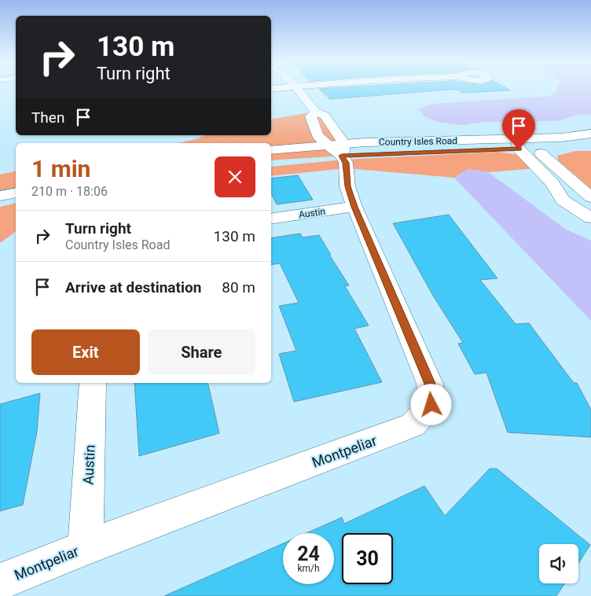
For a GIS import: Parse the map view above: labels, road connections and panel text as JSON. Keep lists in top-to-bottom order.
{
  "streets": {
    "street": ["Country Isles Road", "Austin", "Montpeliar"]
  },
  "crossings": [
    ["Country Isles Road", "Montpeliar"],
    ["Austin", "Montpeliar"]
  ],
  "page": {
    "turn": ["130 m", "Turn right"],
    "then": "Then",
    "heading": ["1 min", "210 m · 18:06"],
    "list": [
      {
        "name": "Turn right",
        "note": "Country Isles Road",
        "value": "130 m"
      },
      {
        "name": "Arrive at destination",
        "value": "80 m"
      }
    ],
    "buttons": ["Exit", "Share"],
    "speed": "24 km/h",
    "limit": "30"
  }
}
